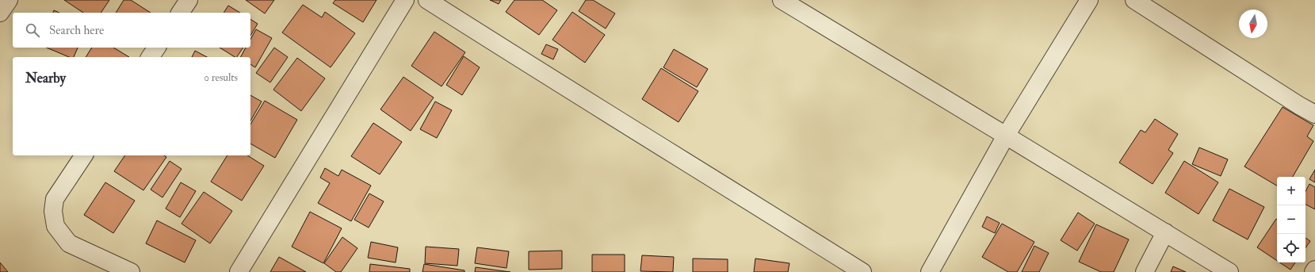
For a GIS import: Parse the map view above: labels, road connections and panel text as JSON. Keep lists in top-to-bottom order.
{
  "north": "bottom",
  "page": {
    "search": "Search here",
    "heading": ["Nearby", "0 results"],
    "map_buttons": ["+", "−"]
  }
}
